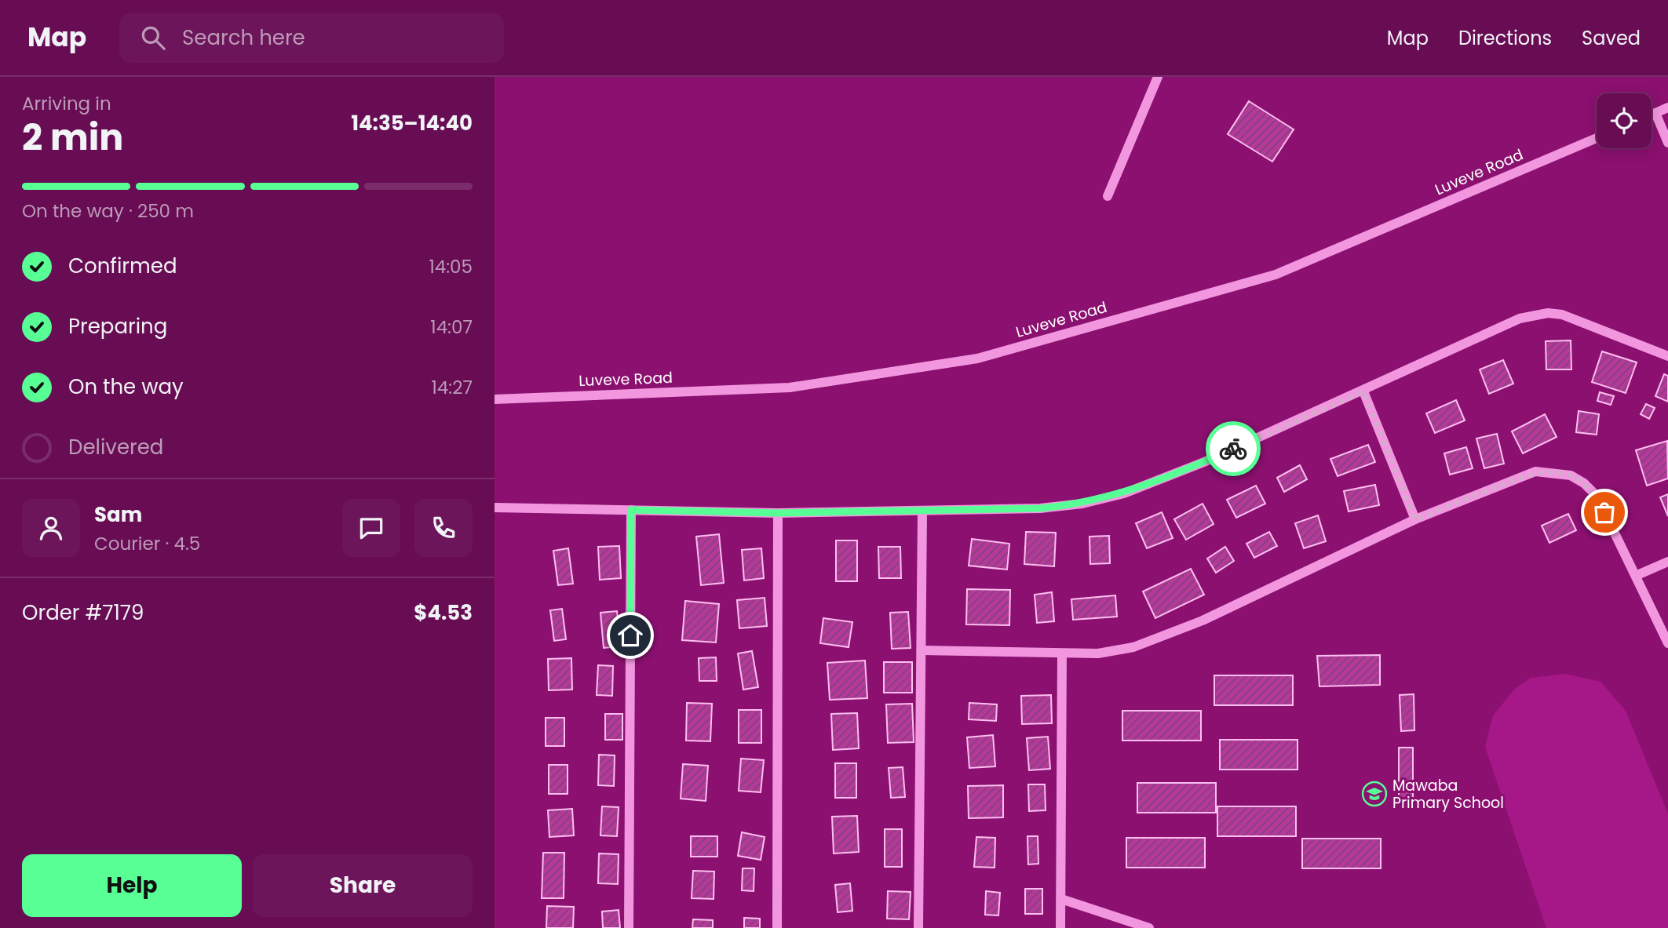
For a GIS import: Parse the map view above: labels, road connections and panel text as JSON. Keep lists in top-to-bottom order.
{
  "streets": {
    "street": ["Luveve Road"]
  },
  "places": {
    "school or university": ["Mawaba Primary School"]
  },
  "page": {
    "header": "Map",
    "search": "Search here",
    "nav": ["Map", "Directions", "Saved"],
    "heading": ["2 min", "Arriving in", "14:35–14:40"],
    "panel": [
      "Sam",
      "Courier · 4.5",
      "Order #7179",
      "$4.53"
    ],
    "bar": "On the way · 250 m",
    "list": [
      ["Confirmed", "14:05"],
      ["Preparing", "14:07"],
      ["On the way", "14:27"],
      "Delivered"
    ],
    "buttons": ["Help", "Share"]
  }
}
